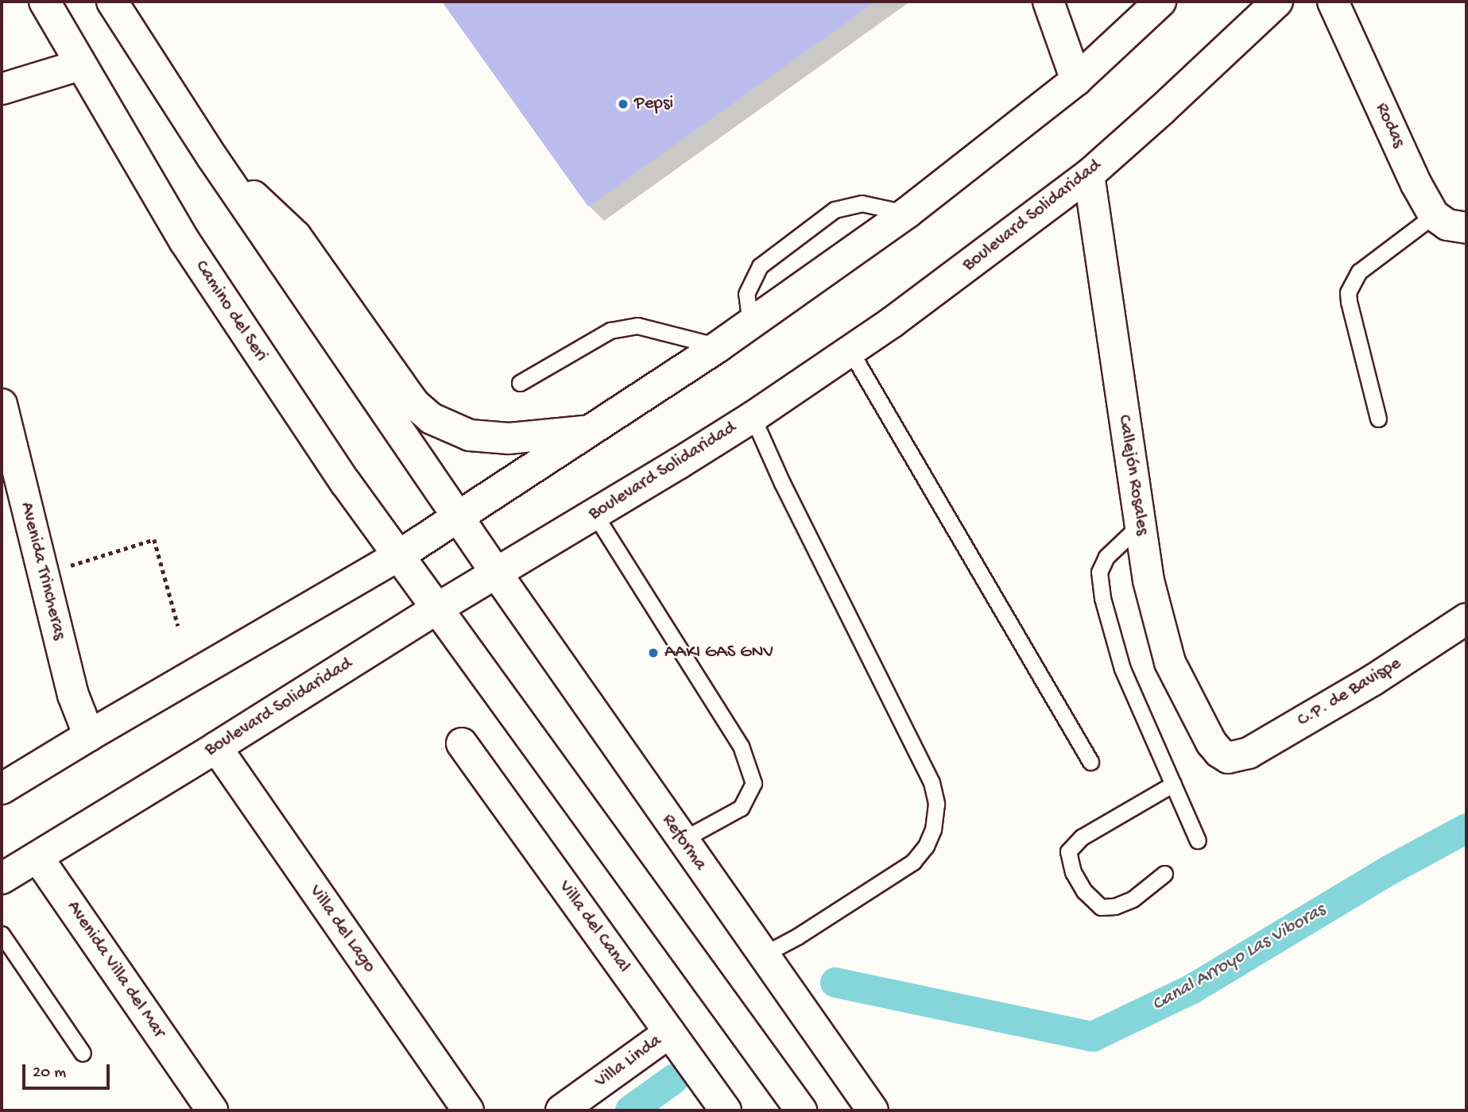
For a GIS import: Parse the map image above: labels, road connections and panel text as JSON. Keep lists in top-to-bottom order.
{
  "streets": {
    "main road": [
      "Rodas",
      "Boulevard Solidaridad",
      "Camino del Seri",
      "Callejón Rosales",
      "Avenida Trincheras",
      "C.P. de Bavispe",
      "Reforma",
      "Villa del Canal",
      "Villa del Lago",
      "Avenida Villa del Mar",
      "Villa Linda"
    ]
  },
  "crossings": [
    ["Boulevard Solidaridad", "Camino del Seri"],
    ["Boulevard Solidaridad", "Callejón Rosales"],
    ["Boulevard Solidaridad", "Reforma"],
    ["Boulevard Solidaridad", "Villa del Lago"],
    ["Boulevard Solidaridad", "Avenida Villa del Mar"],
    ["Callejón Rosales", "C.P. de Bavispe"],
    ["Villa del Canal", "Villa Linda"]
  ],
  "water": ["Canal Arroyo Las Viboras"],
  "places": ["Pepsi", "AAKI GAS GNV"],
  "scale_bar": "20 m"
}
